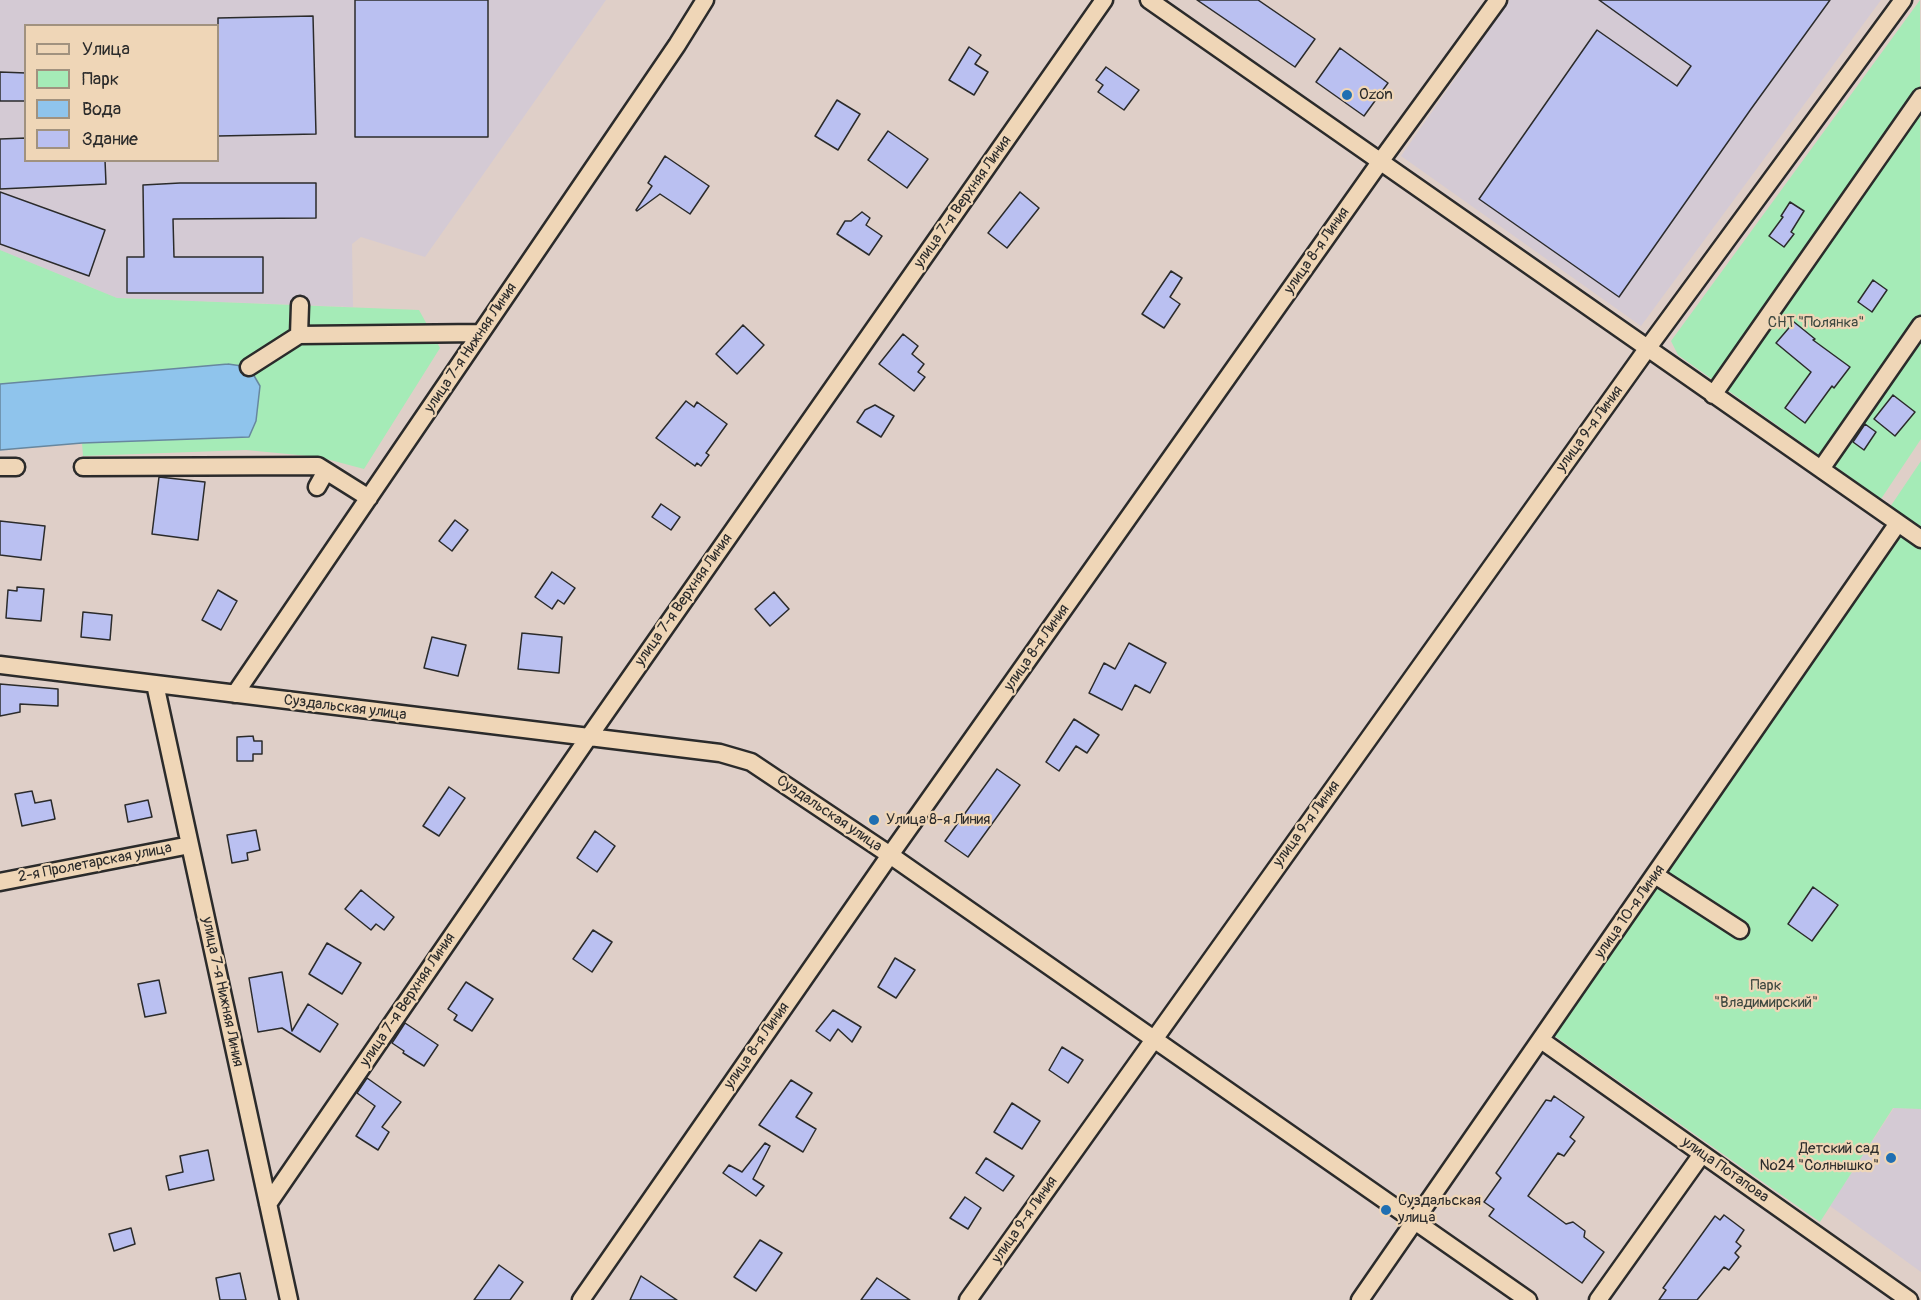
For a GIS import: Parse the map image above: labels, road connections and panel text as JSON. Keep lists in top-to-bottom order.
{
  "streets": {
    "street": [
      "улица 7-я Верхняя Линия",
      "улица 8-я Линия",
      "улица 7-я Нижняя Линия",
      "улица 9-я Линия",
      "Суздальская улица",
      "2-я Пролетарская улица",
      "улица 10-я Линия",
      "улица Потапова"
    ]
  },
  "crossings": [
    ["улица 7-я Верхняя Линия", "улица 7-я Нижняя Линия"],
    ["улица 7-я Верхняя Линия", "Суздальская улица"],
    ["улица 8-я Линия", "Суздальская улица"],
    ["улица 7-я Нижняя Линия", "Суздальская улица"],
    ["улица 7-я Нижняя Линия", "2-я Пролетарская улица"],
    ["улица 9-я Линия", "Суздальская улица"],
    ["Суздальская улица", "улица 10-я Линия"],
    ["улица 10-я Линия", "улица Потапова"]
  ],
  "parks": ["СНТ \"Полянка\"", "Парк \"Владимирский\""],
  "places": [
    "Ozon",
    "Улица 8-я Линия",
    "Детский сад №24 \"Солнышко\"",
    "Суздальская улица"
  ],
  "legend": [
    "Улица",
    "Парк",
    "Вода",
    "Здание"
  ]
}
